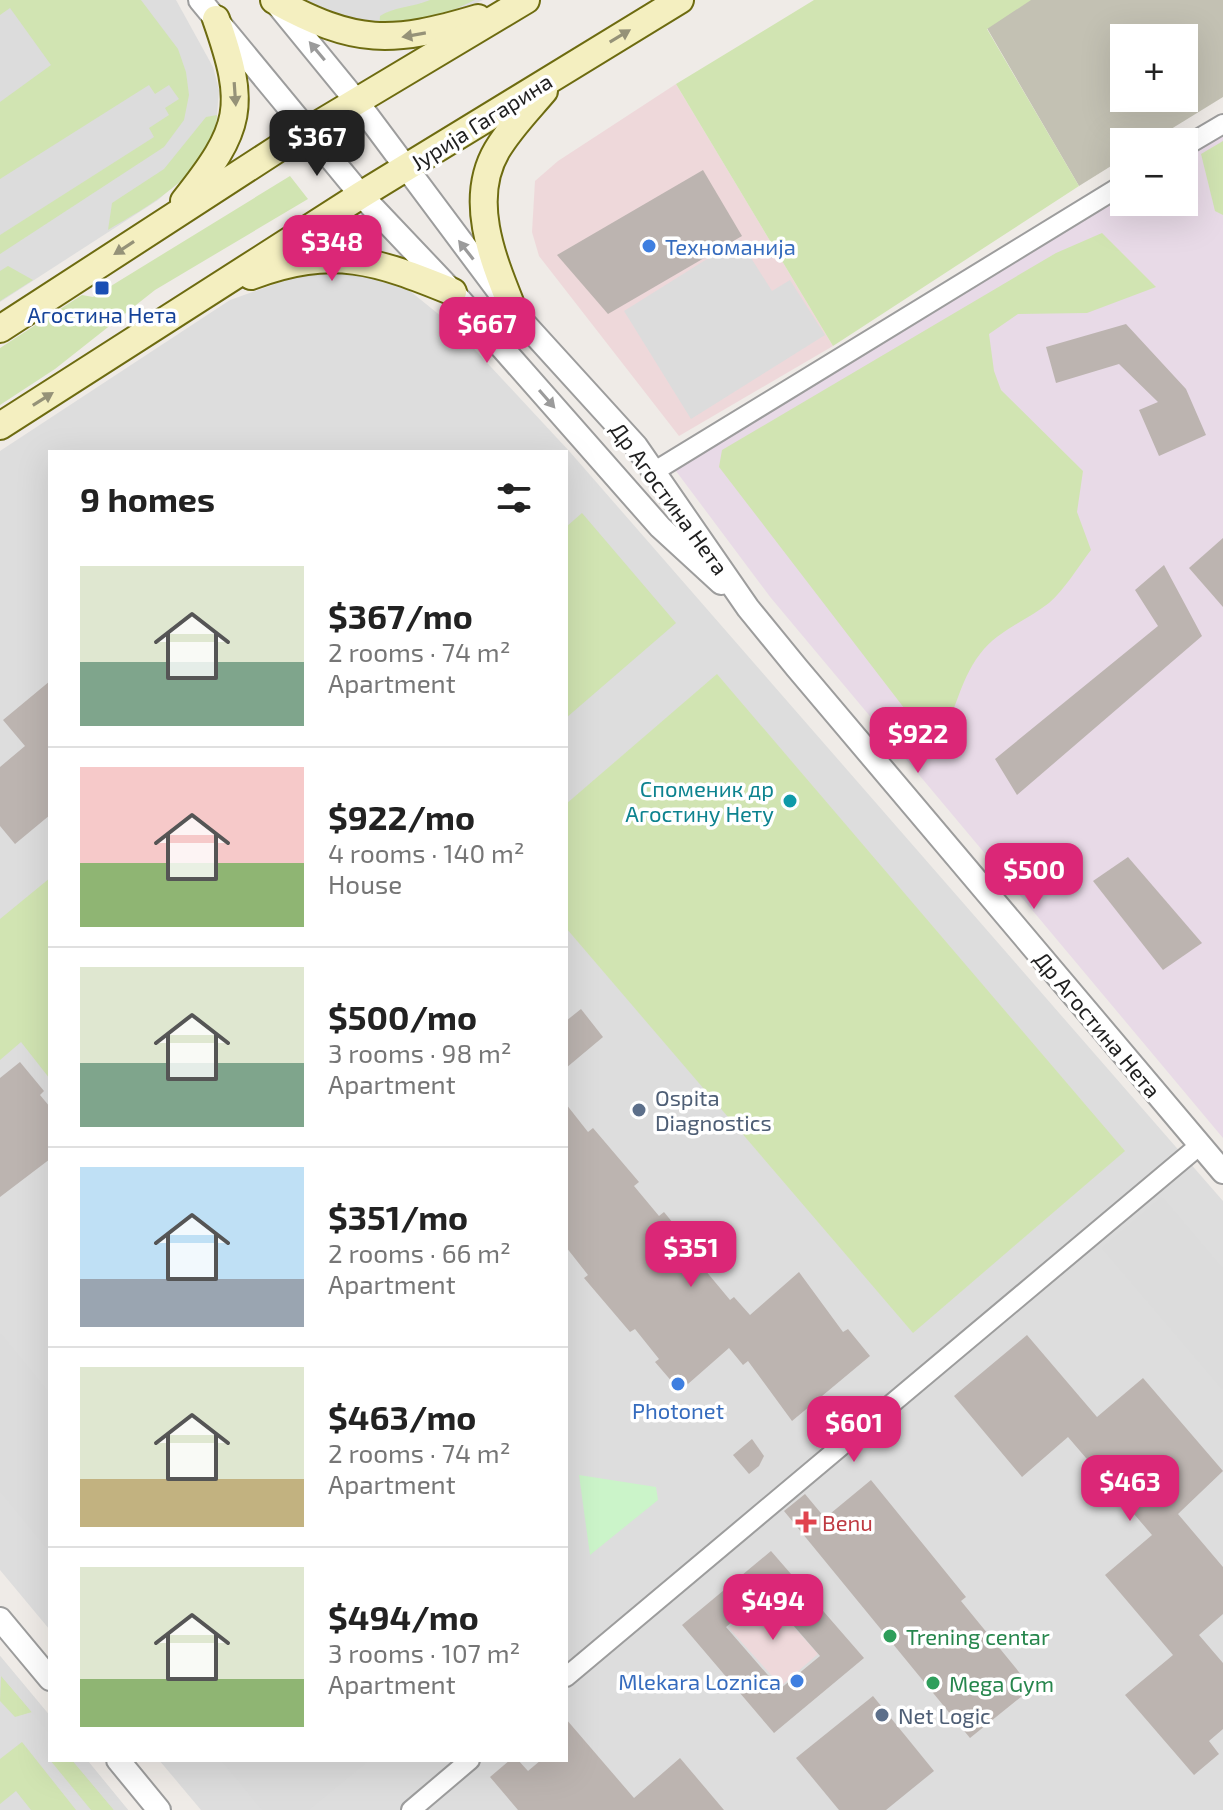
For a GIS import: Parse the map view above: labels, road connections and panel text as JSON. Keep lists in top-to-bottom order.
{
  "streets": {
    "main road": ["Јурија Гагарина"],
    "street": ["Др Агостина Нета"]
  },
  "crossings": [
    ["Јурија Гагарина", "Др Агостина Нета"]
  ],
  "places": {
    "other": [
      "Техноманија",
      "Споменик др Агостину Нету",
      "Ospita Diagnostics",
      "Photonet",
      "Trening centar",
      "Mlekara Loznica",
      "Mega Gym",
      "Net Logic"
    ],
    "transit": ["Агостина Нета"],
    "health": ["Benu"]
  },
  "page": {
    "map_buttons": ["+", "−"],
    "price": [
      "$367",
      "$348",
      "$667",
      "$922",
      "$500",
      "$351",
      "$601",
      "$463",
      "$494"
    ],
    "heading": "9 homes",
    "list": [
      {
        "name": "$367/mo",
        "note": "2 rooms · 74 m² · Apartment"
      },
      {
        "name": "$922/mo",
        "note": "4 rooms · 140 m² · House"
      },
      {
        "name": "$500/mo",
        "note": "3 rooms · 98 m² · Apartment"
      },
      {
        "name": "$351/mo",
        "note": "2 rooms · 66 m² · Apartment"
      },
      {
        "name": "$463/mo",
        "note": "2 rooms · 74 m² · Apartment"
      },
      {
        "name": "$494/mo",
        "note": "3 rooms · 107 m² · Apartment"
      }
    ]
  }
}
